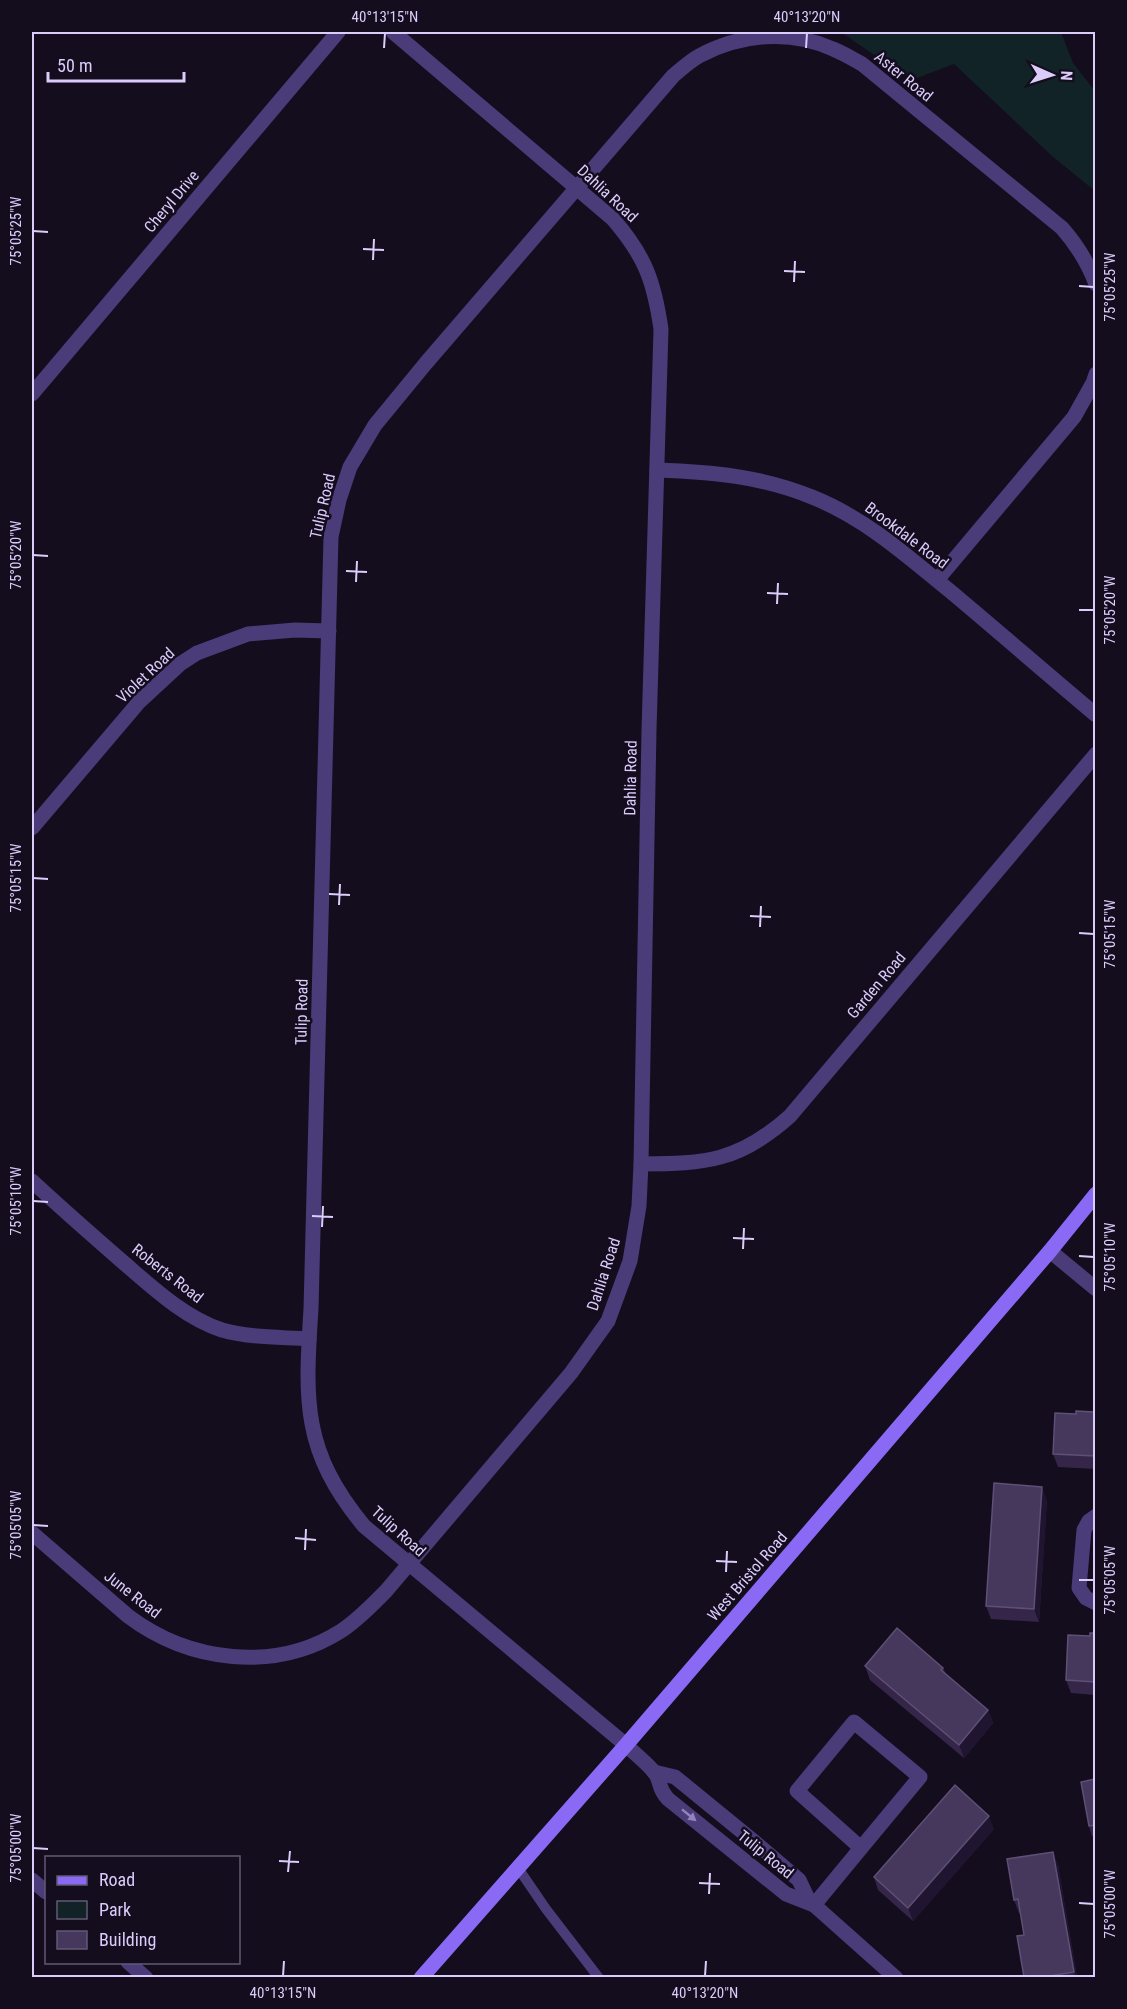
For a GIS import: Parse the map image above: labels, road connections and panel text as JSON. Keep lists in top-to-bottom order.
{
  "streets": {
    "main road": ["West Bristol Road"],
    "street": [
      "Aster Road",
      "Dahlia Road",
      "Cheryl Drive",
      "Tulip Road",
      "Brookdale Road",
      "Violet Road",
      "Garden Road",
      "Roberts Road",
      "June Road"
    ]
  },
  "crossings": [
    ["Aster Road", "Dahlia Road"],
    ["Aster Road", "Tulip Road"],
    ["Dahlia Road", "Tulip Road"],
    ["Dahlia Road", "Brookdale Road"],
    ["Dahlia Road", "Garden Road"],
    ["Dahlia Road", "June Road"],
    ["Tulip Road", "Violet Road"],
    ["Tulip Road", "Roberts Road"],
    ["Tulip Road", "West Bristol Road"],
    ["Tulip Road", "June Road"]
  ],
  "legend": ["Road", "Park", "Building"],
  "scale_bar": "50 m",
  "north": "right",
  "coordinates": [
    "40°13'15\"N",
    "40°13'20\"N",
    "75°05'25\"W",
    "75°05'20\"W",
    "75°05'15\"W",
    "75°05'10\"W",
    "75°05'05\"W",
    "75°05'00\"W"
  ]
}
